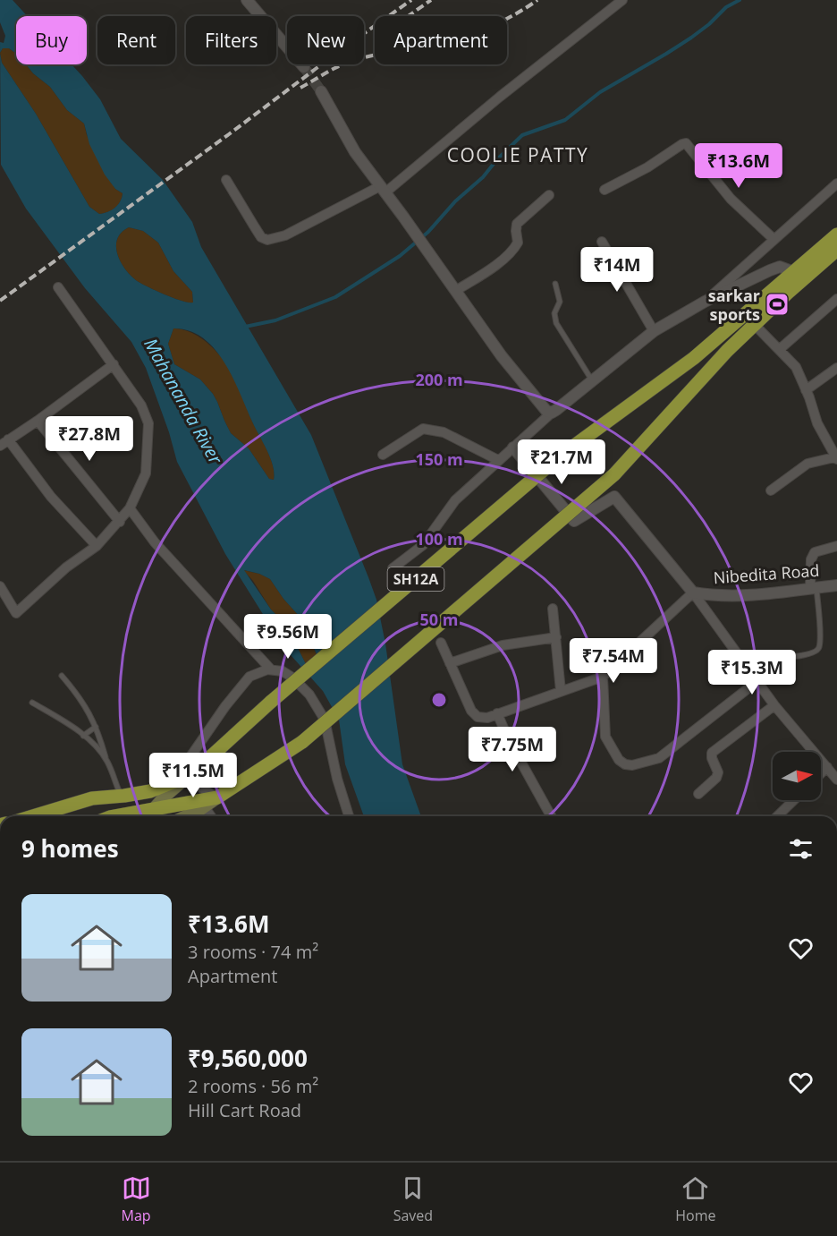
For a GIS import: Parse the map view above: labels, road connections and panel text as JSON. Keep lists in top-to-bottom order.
{
  "streets": {
    "main road": ["SH12A"],
    "street": ["Nibedita Road"]
  },
  "districts": ["COOLIE PATTY"],
  "water": ["Mahananda River"],
  "places": {
    "sports": ["sarkar sports"]
  },
  "north": "right",
  "page": {
    "chip": [
      "Buy",
      "Rent",
      "Filters",
      "New",
      "Apartment"
    ],
    "price": [
      "₹13.6M",
      "₹14M",
      "₹27.8M",
      "₹21.7M",
      "₹9.56M",
      "₹7.54M",
      "₹15.3M",
      "₹7.75M",
      "₹11.5M"
    ],
    "heading": "9 homes",
    "list": [
      {
        "name": "₹13.6M",
        "note": "3 rooms · 74 m² · Apartment"
      },
      {
        "name": "₹9,560,000",
        "note": "2 rooms · 56 m² · Hill Cart Road"
      }
    ],
    "tabs": ["Map", "Saved", "Home"]
  },
  "rings": [
    "200 m",
    "150 m",
    "100 m",
    "50 m"
  ]
}
